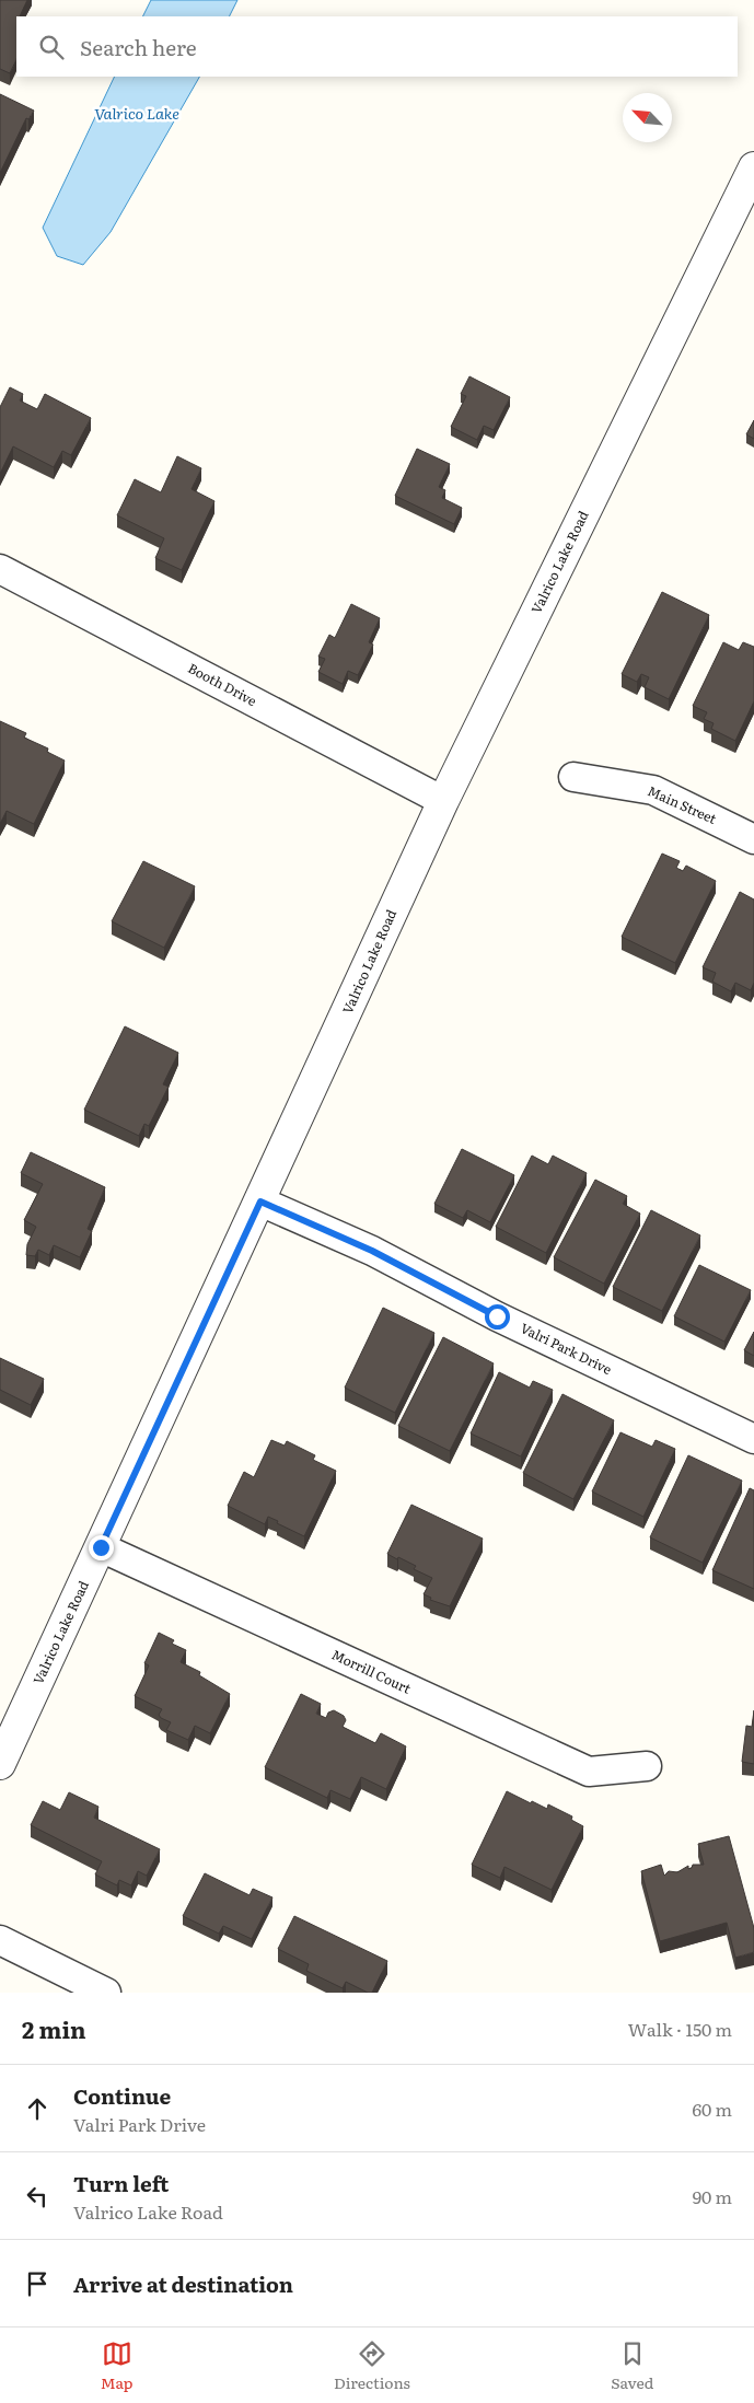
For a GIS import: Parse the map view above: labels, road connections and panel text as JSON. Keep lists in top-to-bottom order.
{
  "streets": {
    "street": [
      "Valrico Lake Road",
      "Booth Drive",
      "Main Street",
      "Valri Park Drive",
      "Morrill Court"
    ]
  },
  "crossings": [
    ["Valrico Lake Road", "Booth Drive"],
    ["Valrico Lake Road", "Valri Park Drive"],
    ["Valrico Lake Road", "Morrill Court"]
  ],
  "water": ["Valrico Lake"],
  "north": "top left",
  "page": {
    "search": "Search here",
    "heading": ["2 min", "Walk · 150 m"],
    "list": [
      ["Continue", "Valri Park Drive", "60 m"],
      ["Turn left", "Valrico Lake Road", "90 m"],
      "Arrive at destination"
    ],
    "nav": ["Map", "Directions", "Saved"]
  }
}
